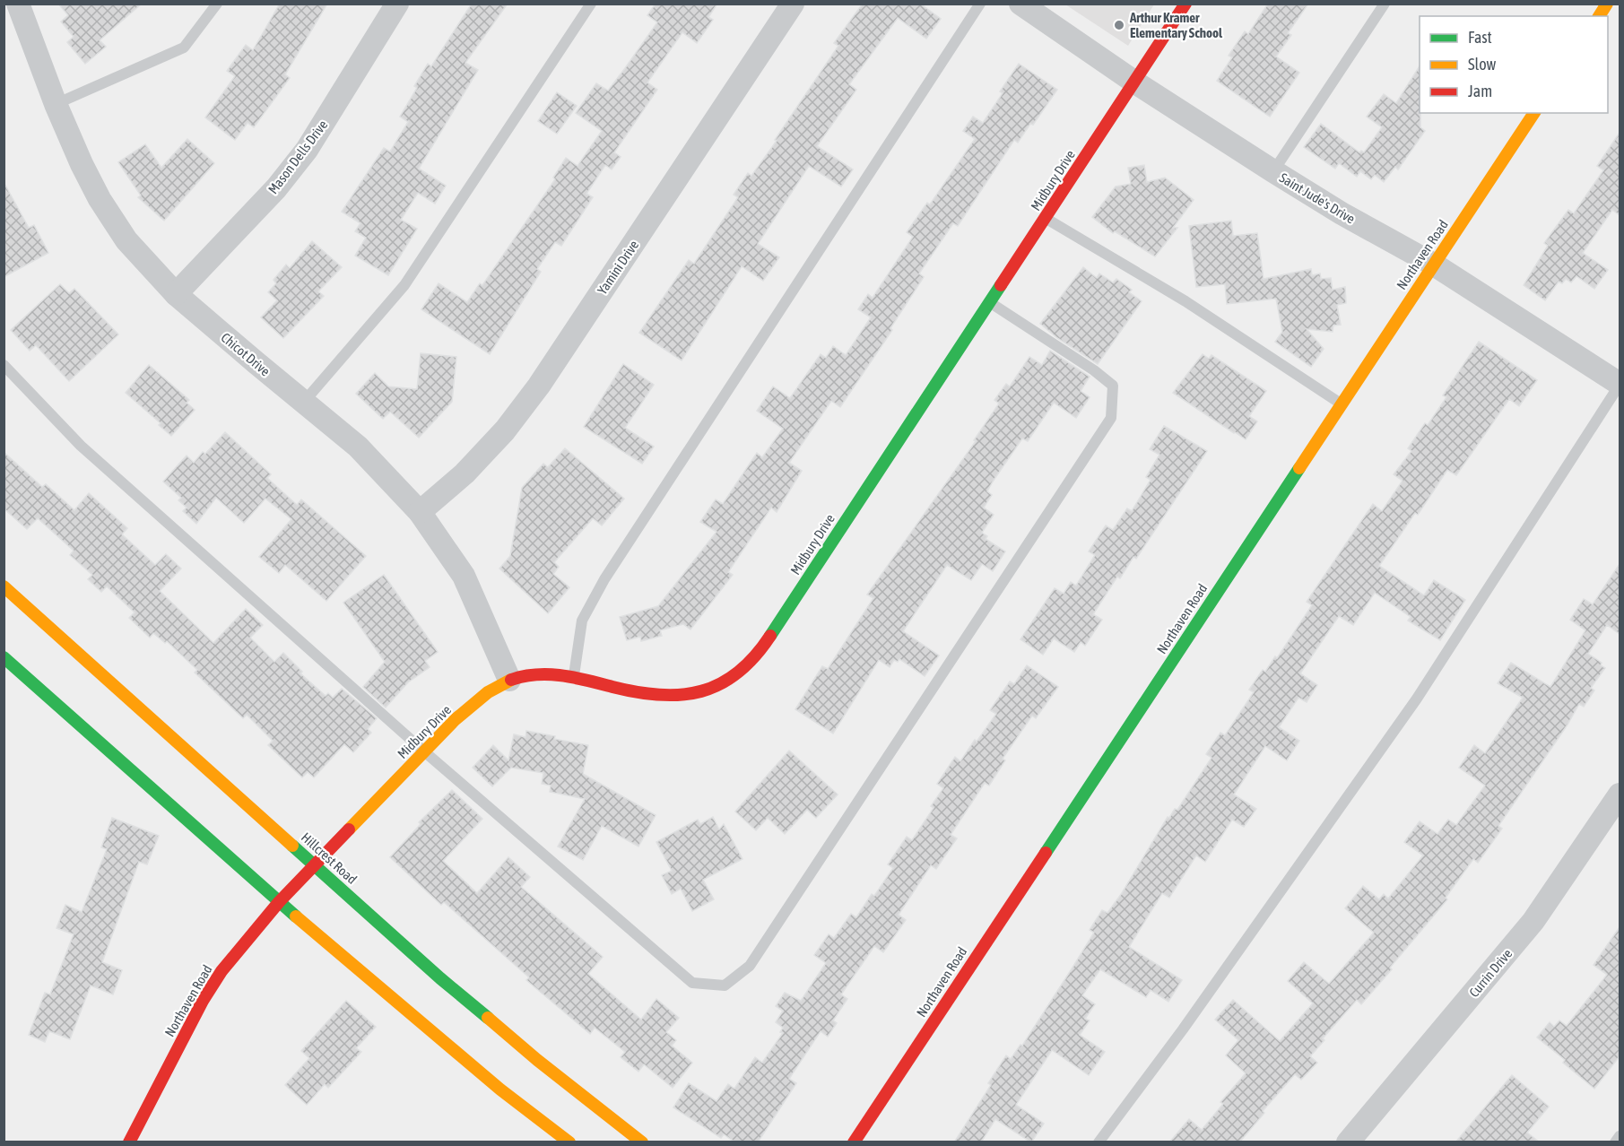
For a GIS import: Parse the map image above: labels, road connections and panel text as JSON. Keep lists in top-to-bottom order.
{
  "streets": {
    "street": [
      "Mason Dells Drive",
      "Midbury Drive",
      "Saint Jude's Drive",
      "Northaven Road",
      "Yamini Drive",
      "Chicot Drive",
      "Hillcrest Road",
      "Currin Drive"
    ]
  },
  "crossings": [
    ["Mason Dells Drive", "Chicot Drive"],
    ["Midbury Drive", "Saint Jude's Drive"],
    ["Midbury Drive", "Northaven Road"],
    ["Midbury Drive", "Chicot Drive"],
    ["Midbury Drive", "Hillcrest Road"],
    ["Saint Jude's Drive", "Northaven Road"],
    ["Northaven Road", "Hillcrest Road"],
    ["Yamini Drive", "Chicot Drive"]
  ],
  "places": ["Arthur Kramer Elementary School"],
  "legend": ["Fast", "Slow", "Jam"]
}
